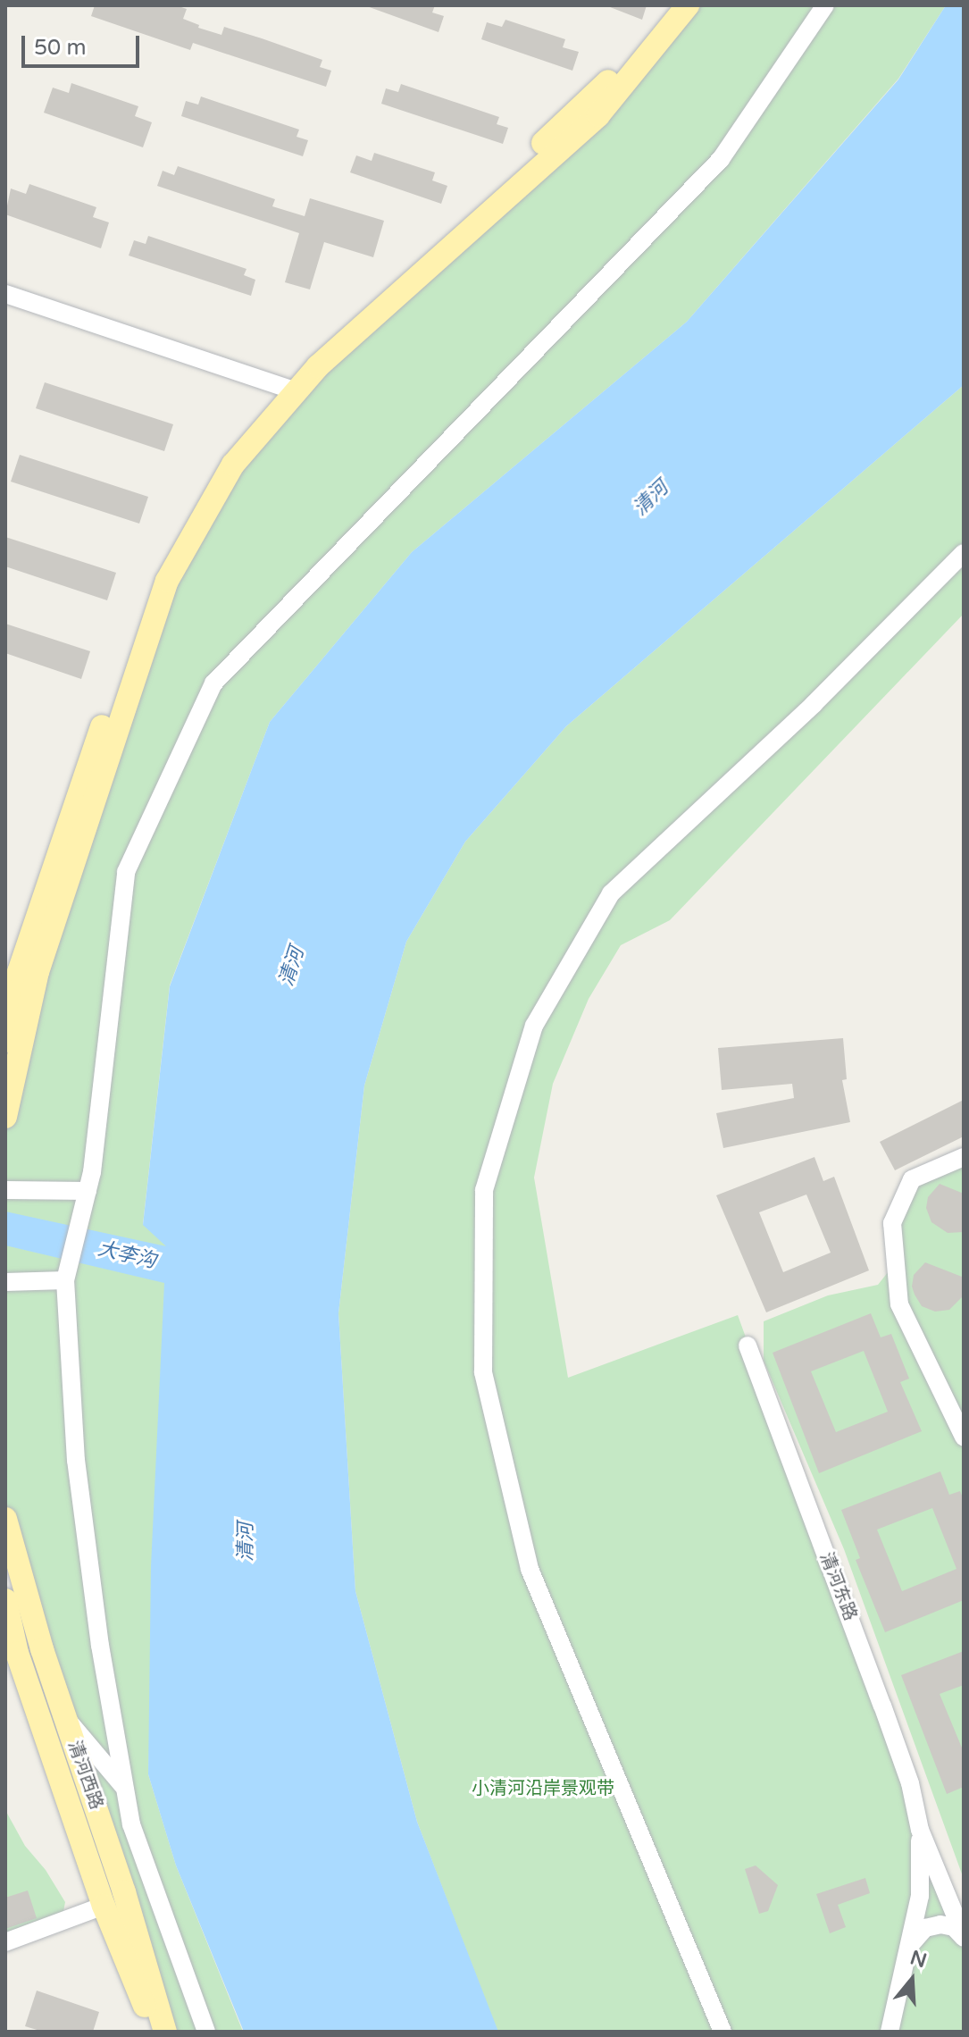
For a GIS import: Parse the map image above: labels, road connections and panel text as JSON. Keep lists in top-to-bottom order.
{
  "streets": {
    "main road": ["清河西路"],
    "street": ["清河东路"]
  },
  "water": ["清河", "大李沟"],
  "parks": ["小清河沿岸景观带"],
  "scale_bar": "50 m",
  "north": "top"
}
